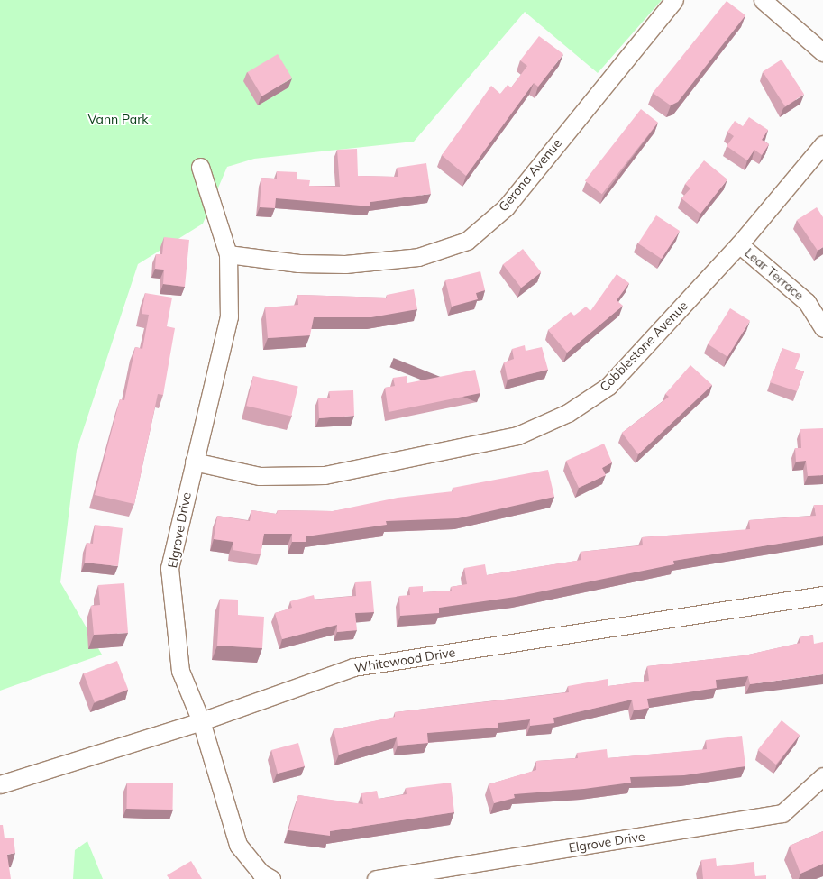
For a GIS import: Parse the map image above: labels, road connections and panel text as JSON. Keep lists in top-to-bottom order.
{
  "streets": {
    "street": [
      "Gerona Avenue",
      "Lear Terrace",
      "Cobblestone Avenue",
      "Elgrove Drive",
      "Whitewood Drive"
    ]
  },
  "crossings": [
    ["Gerona Avenue", "Elgrove Drive"],
    ["Lear Terrace", "Cobblestone Avenue"],
    ["Cobblestone Avenue", "Elgrove Drive"],
    ["Elgrove Drive", "Whitewood Drive"]
  ],
  "parks": ["Vann Park"]
}
